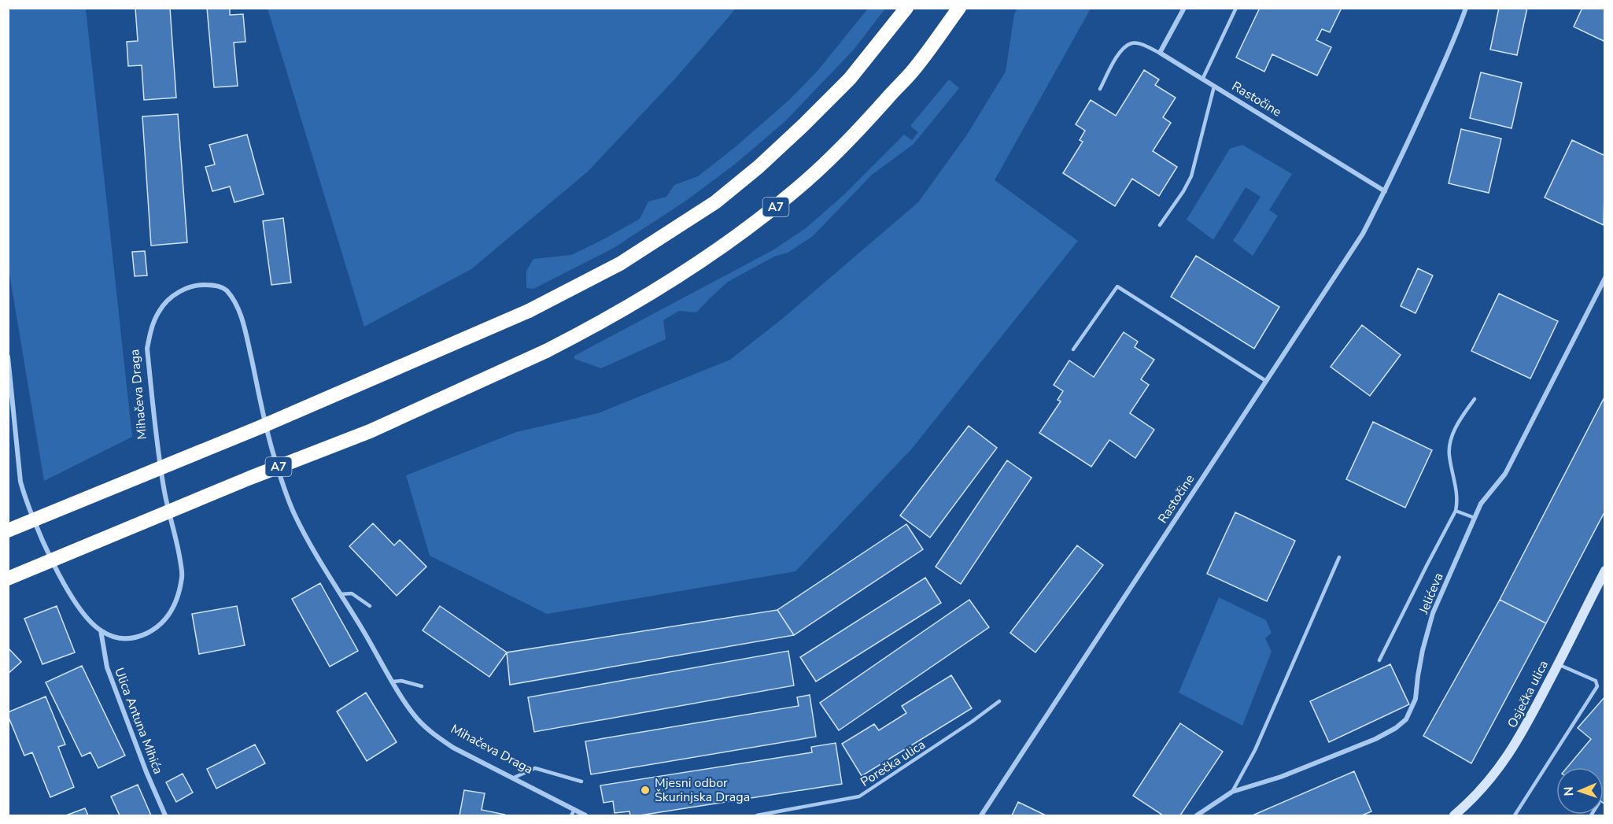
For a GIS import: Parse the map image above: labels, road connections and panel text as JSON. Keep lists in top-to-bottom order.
{
  "streets": {
    "highway": ["A7"],
    "main road": ["Osječka ulica"],
    "street": [
      "Rastočine",
      "Mihačeva Draga",
      "Jelićeva",
      "Ulica Antuna Mihića"
    ],
    "lane": ["Porečka ulica"]
  },
  "crossings": [
    ["Mihačeva Draga", "Ulica Antuna Mihića"]
  ],
  "places": ["Mjesni odbor Škurinjska Draga"],
  "north": "left"
}
